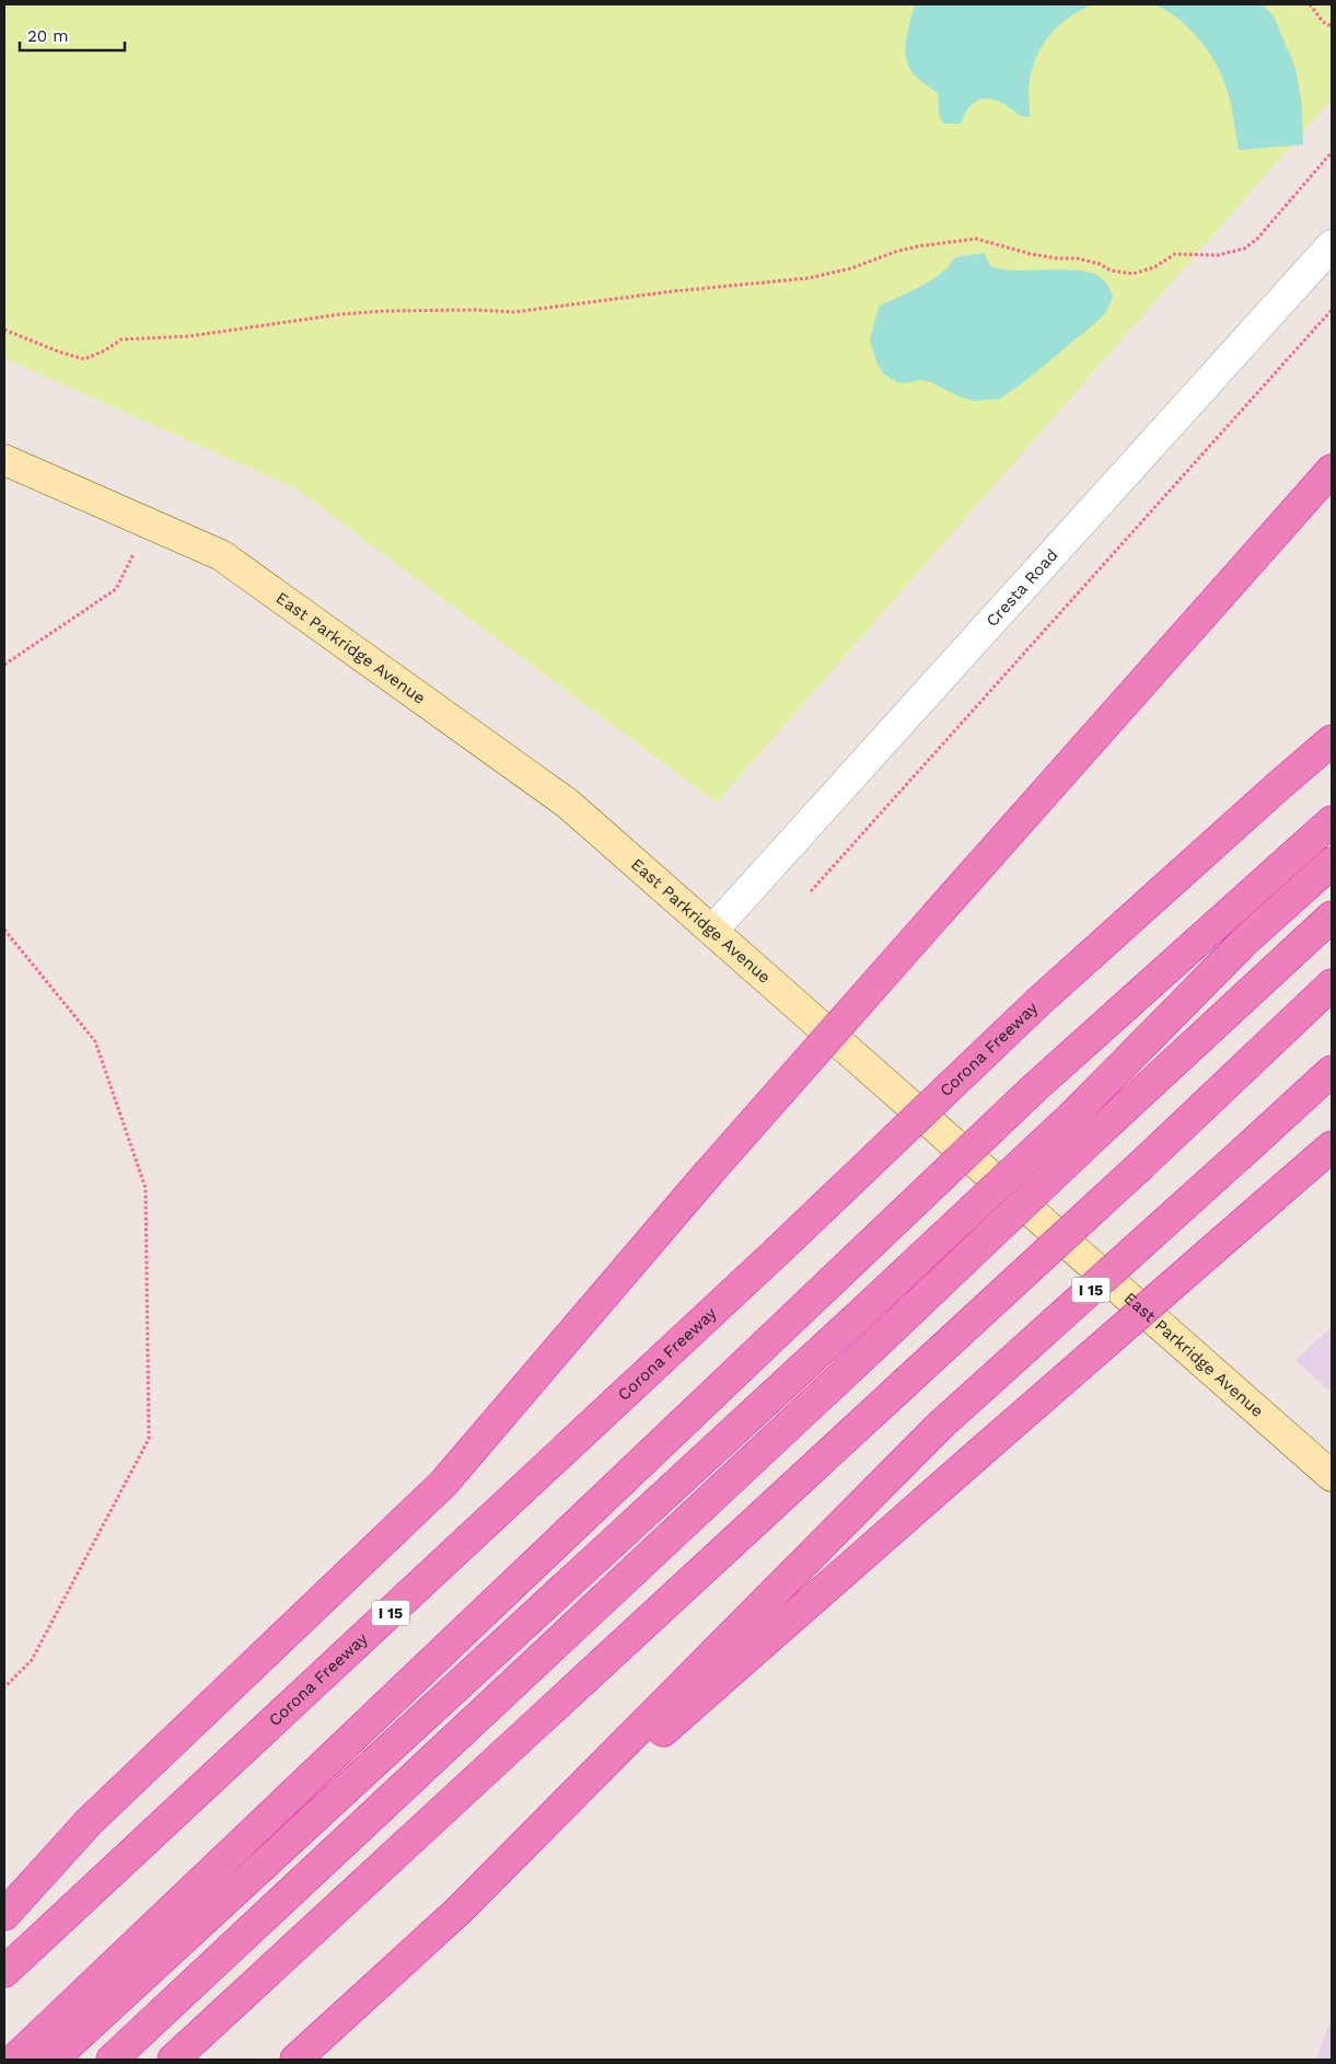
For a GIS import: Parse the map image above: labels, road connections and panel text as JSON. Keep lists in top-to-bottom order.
{
  "streets": {
    "highway": ["Corona Freeway", "I 15"],
    "main road": ["East Parkridge Avenue"],
    "street": ["Cresta Road"]
  },
  "crossings": [
    ["Cresta Road", "East Parkridge Avenue"]
  ],
  "scale_bar": "20 m"
}
